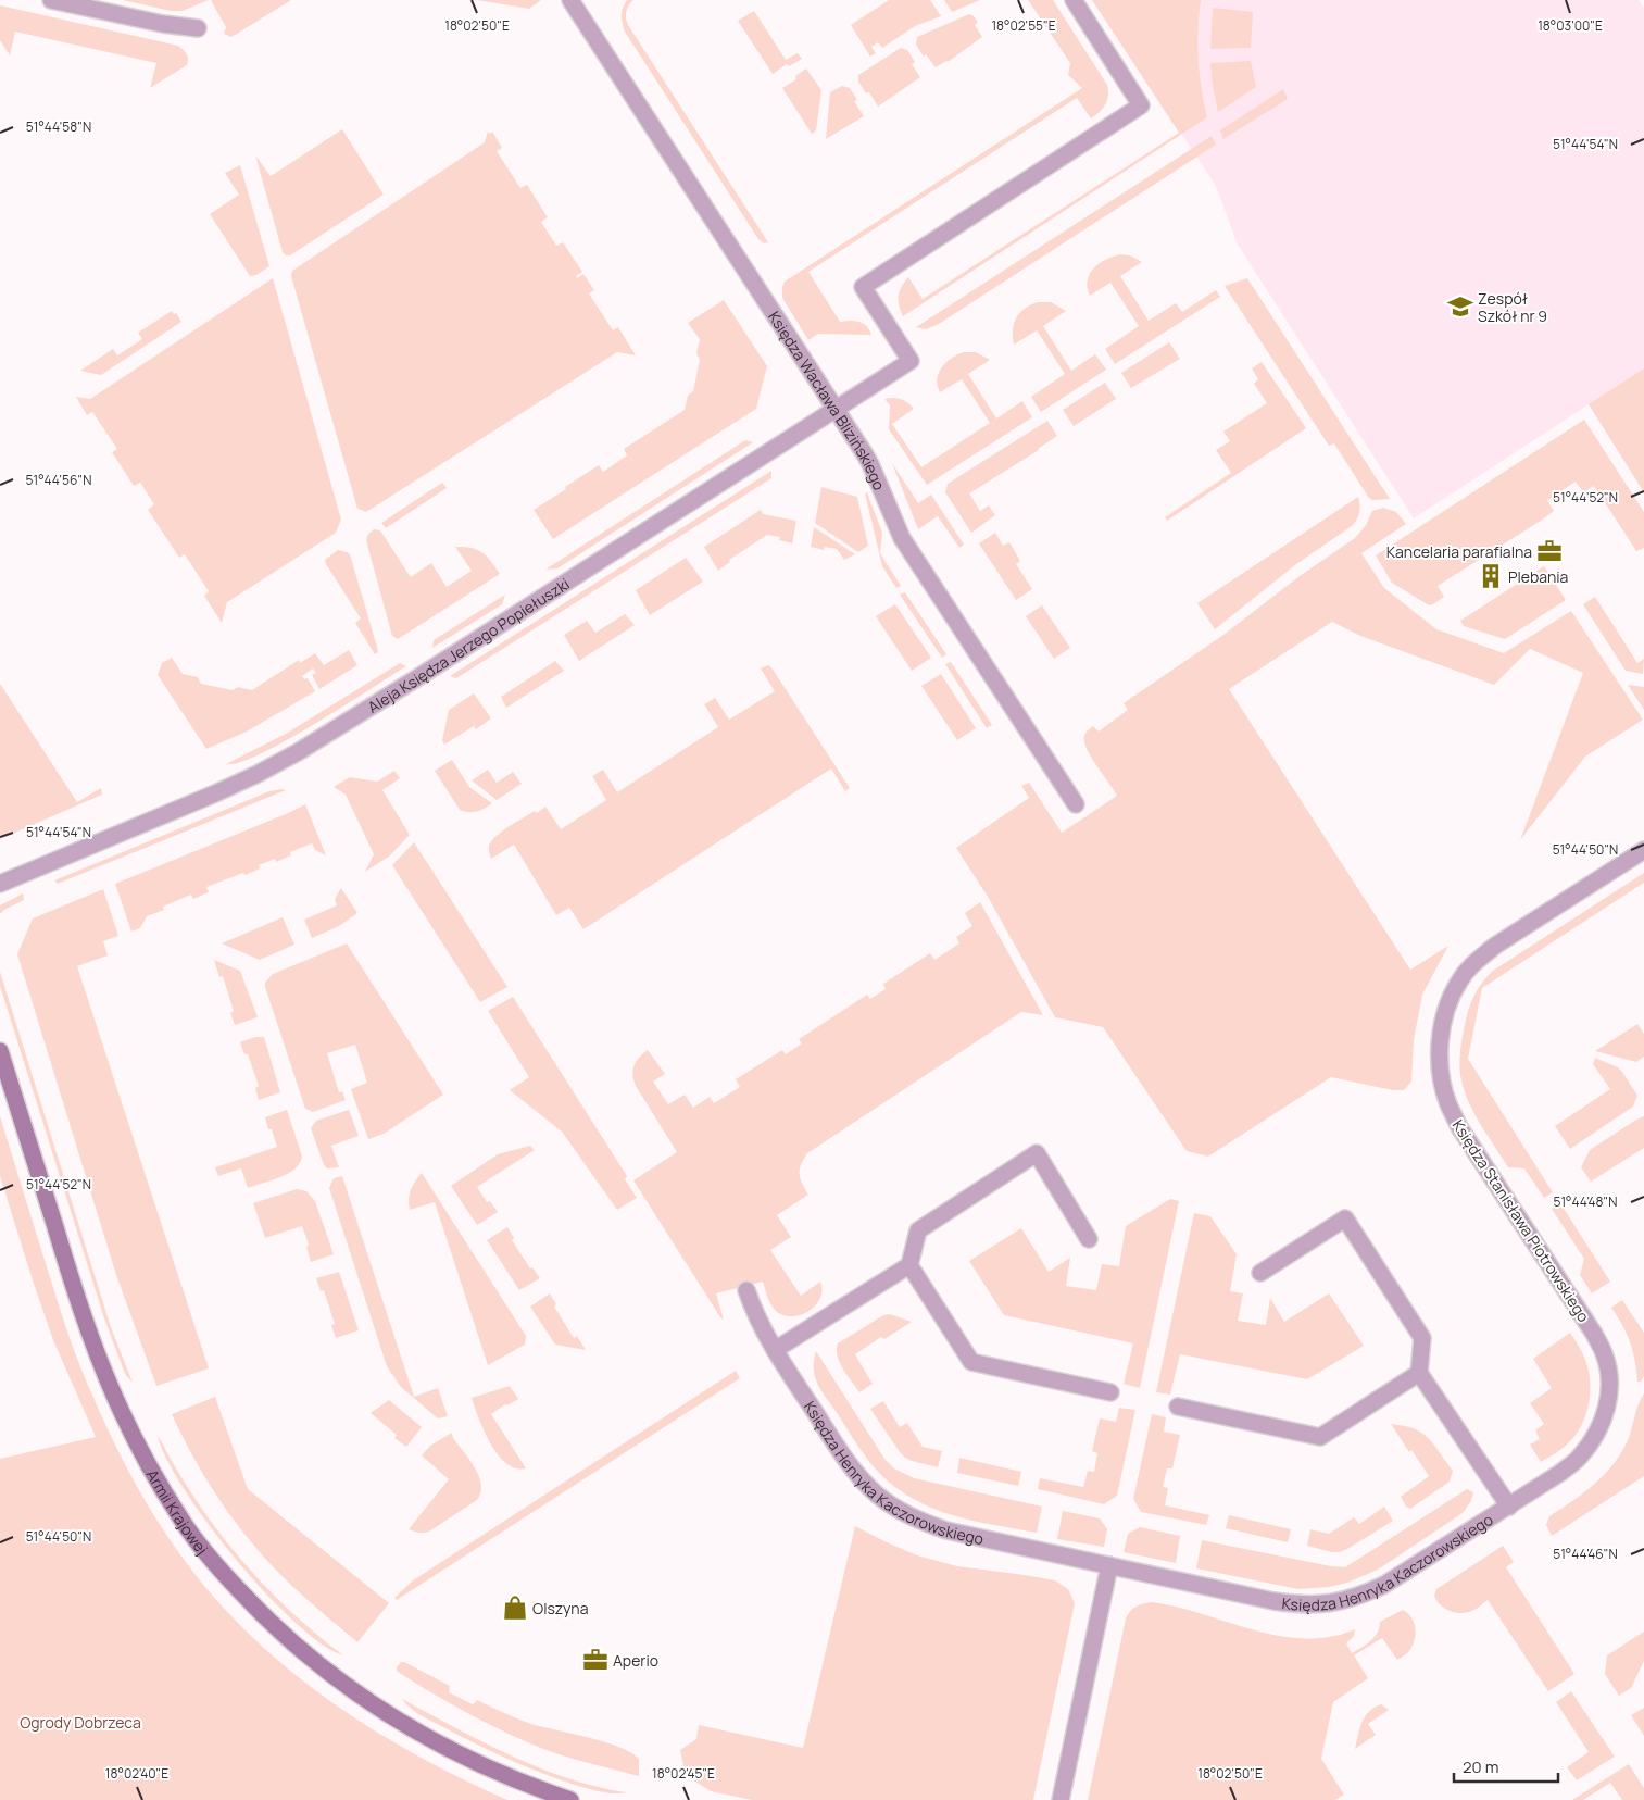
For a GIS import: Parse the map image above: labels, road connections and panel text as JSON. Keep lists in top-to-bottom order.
{
  "streets": {
    "street": [
      "Księdza Wacława Blizińskiego",
      "Aleja Księdza Jerzego Popiełuszki",
      "Księdza Stanisława Piotrowskiego",
      "Księdza Henryka Kaczorowskiego",
      "Armii Krajowej"
    ]
  },
  "crossings": [
    ["Księdza Wacława Blizińskiego", "Aleja Księdza Jerzego Popiełuszki"],
    ["Księdza Stanisława Piotrowskiego", "Księdza Henryka Kaczorowskiego"]
  ],
  "parks": ["Ogrody Dobrzeca"],
  "places": {
    "school or university": ["Zespół Szkół nr 9"],
    "office": ["Kancelaria parafialna", "Aperio"],
    "building": ["Plebania"],
    "shop": ["Olszyna"]
  },
  "scale_bar": "20 m",
  "coordinates": [
    "18°02'50\"E",
    "18°02'55\"E",
    "18°03'00\"E",
    "51°44'58\"N",
    "51°44'54\"N",
    "51°44'56\"N",
    "51°44'52\"N",
    "51°44'50\"N",
    "51°44'48\"N",
    "51°44'46\"N",
    "18°02'40\"E",
    "18°02'45\"E"
  ]
}
